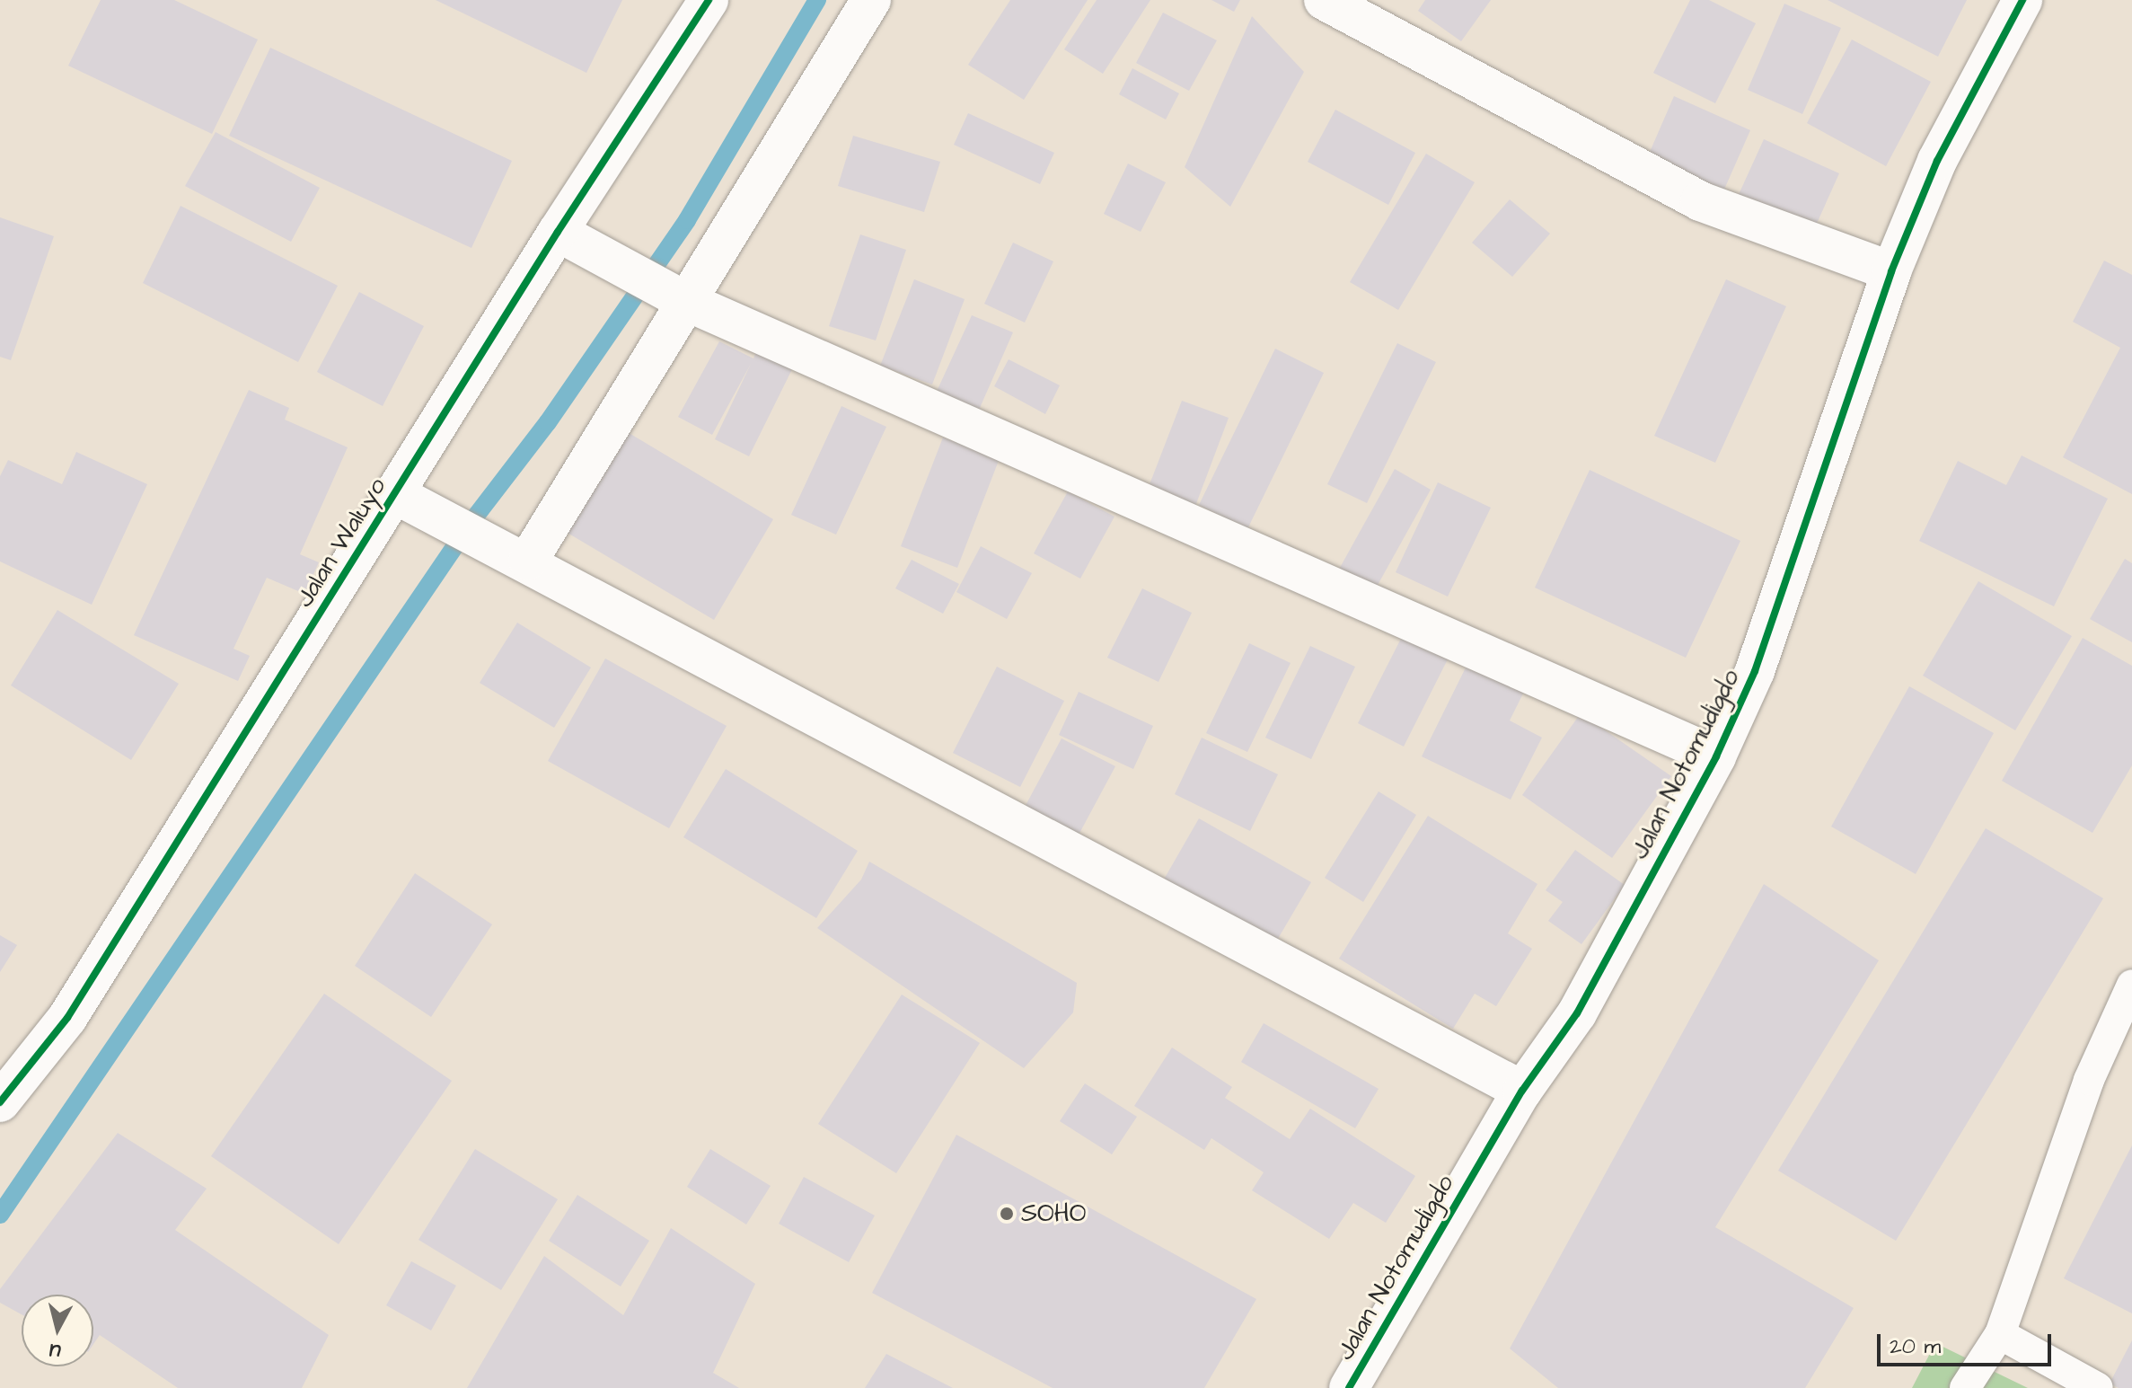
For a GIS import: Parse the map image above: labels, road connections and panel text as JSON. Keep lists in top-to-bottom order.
{
  "streets": {
    "street": ["Jalan Waluyo", "Jalan Notomudigdo"]
  },
  "places": ["SOHO"],
  "scale_bar": "20 m",
  "north": "bottom"
}
